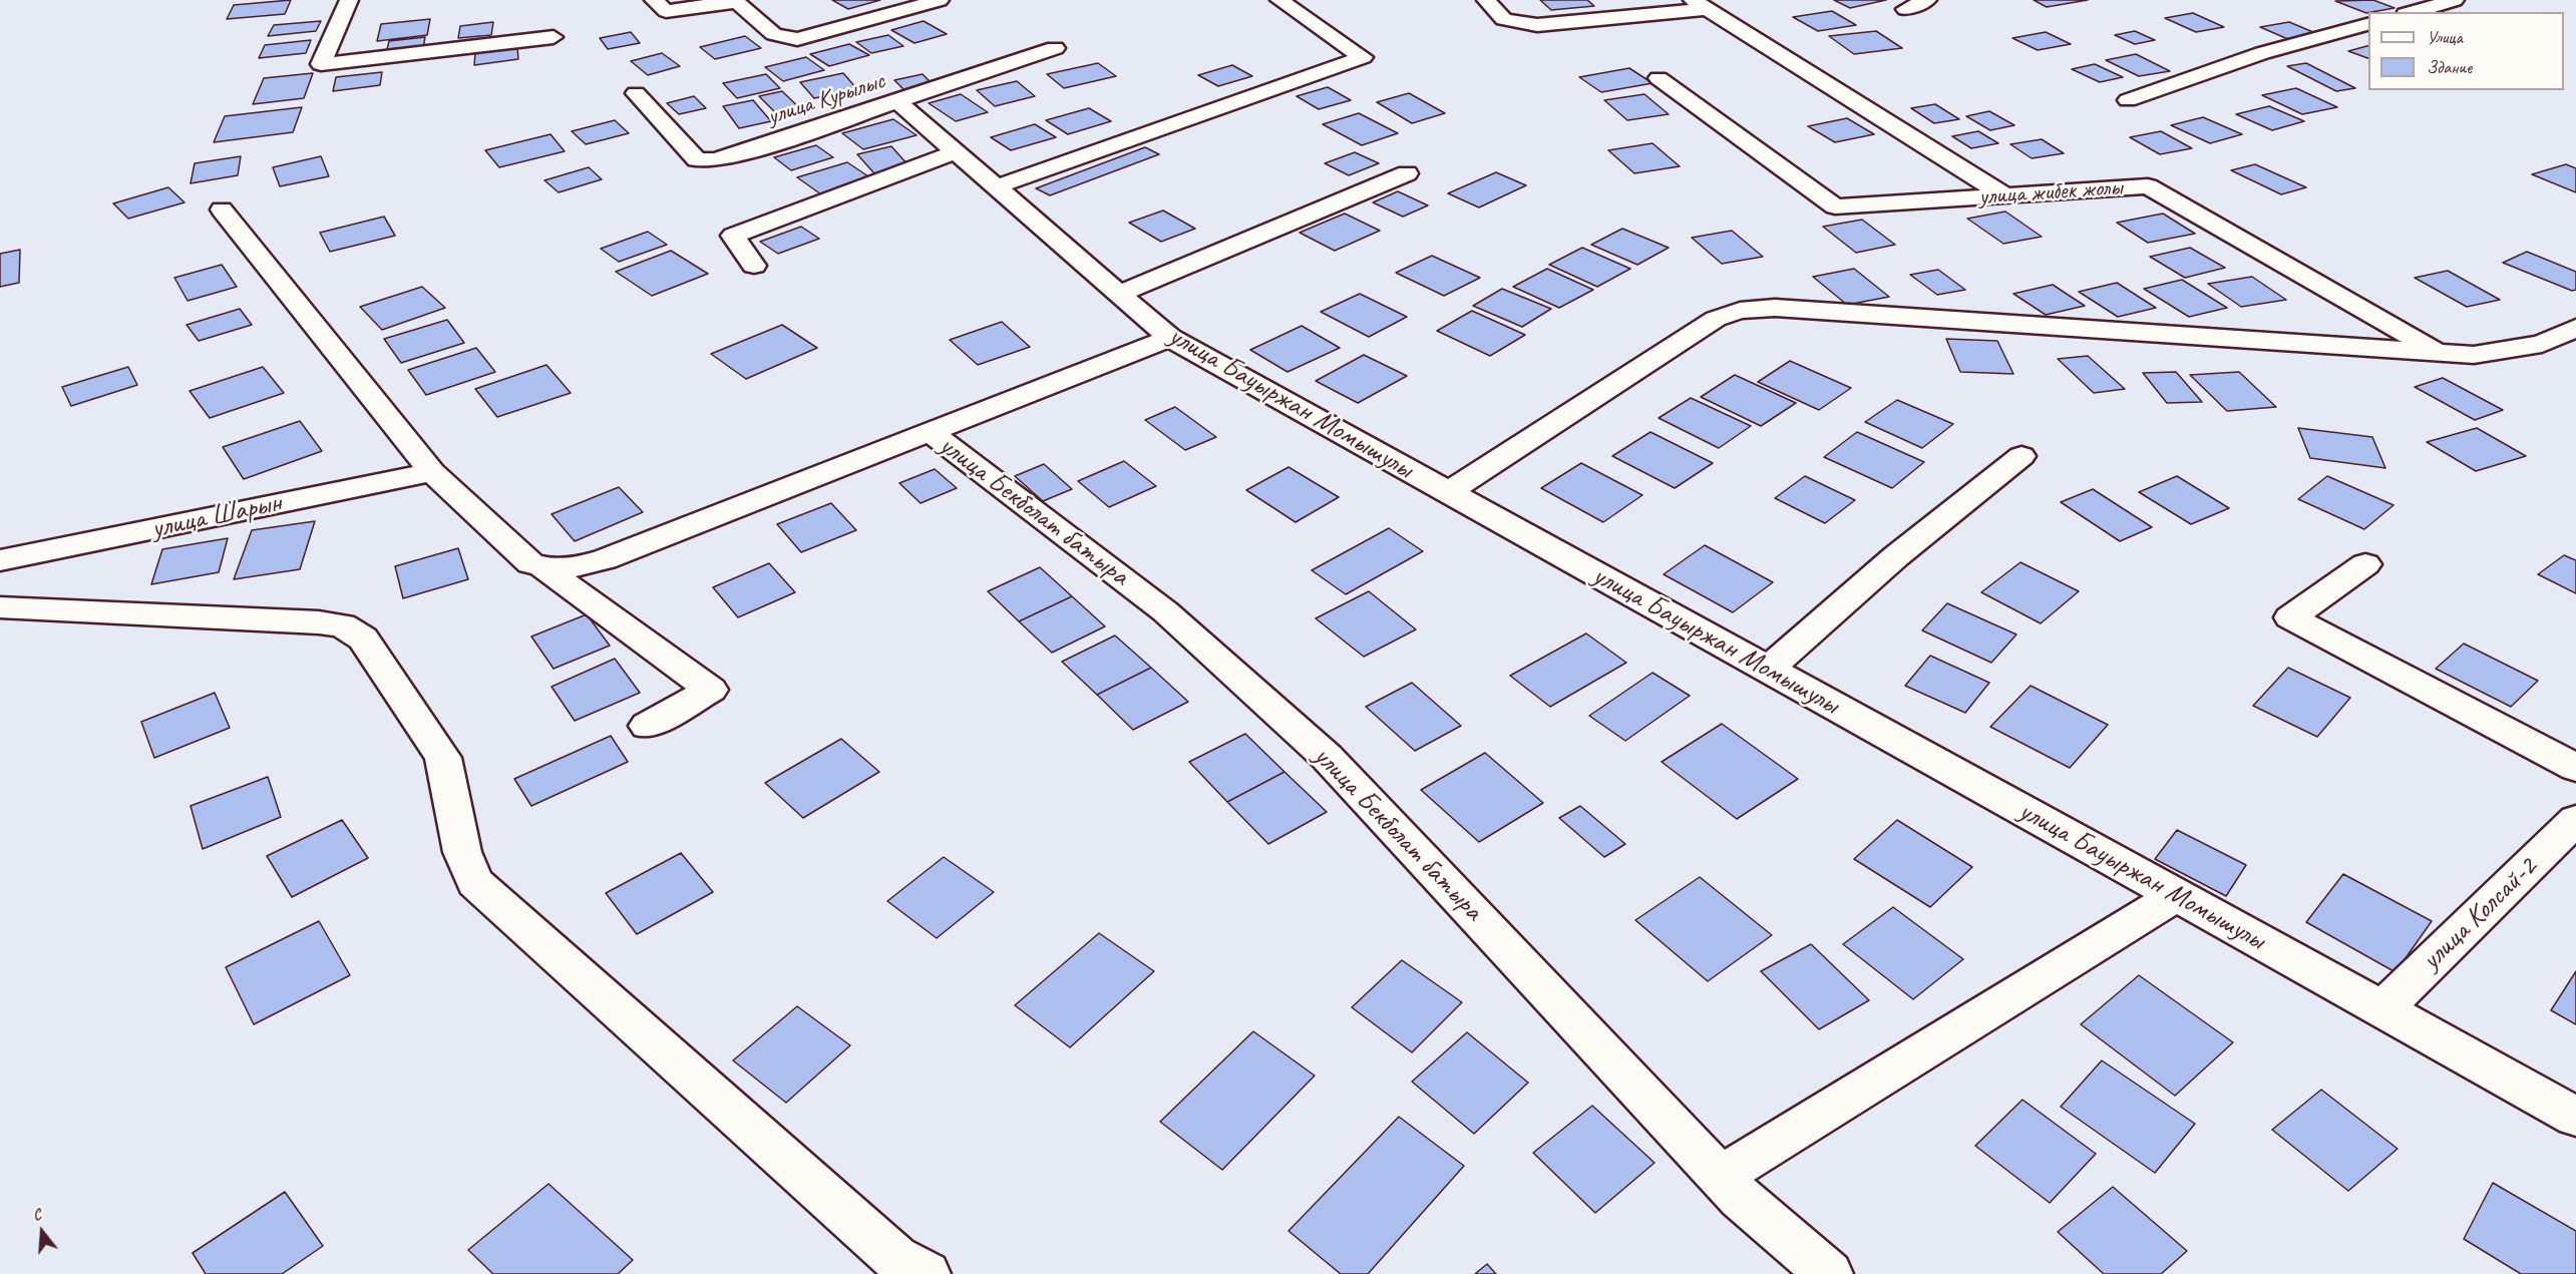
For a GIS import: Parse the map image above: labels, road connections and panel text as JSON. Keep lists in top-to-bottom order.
{
  "streets": {
    "street": [
      "улица Курылыс",
      "улица жибек жолы",
      "улица Бауыржан Момышулы",
      "улица Бекболат батыра",
      "улица Шарын",
      "улица Колсай-2"
    ]
  },
  "crossings": [
    ["улица Курылыс", "улица Бауыржан Момышулы"],
    ["улица Бауыржан Момышулы", "улица Колсай-2"]
  ],
  "legend": ["Улица", "Здание"],
  "north": "top"
}
